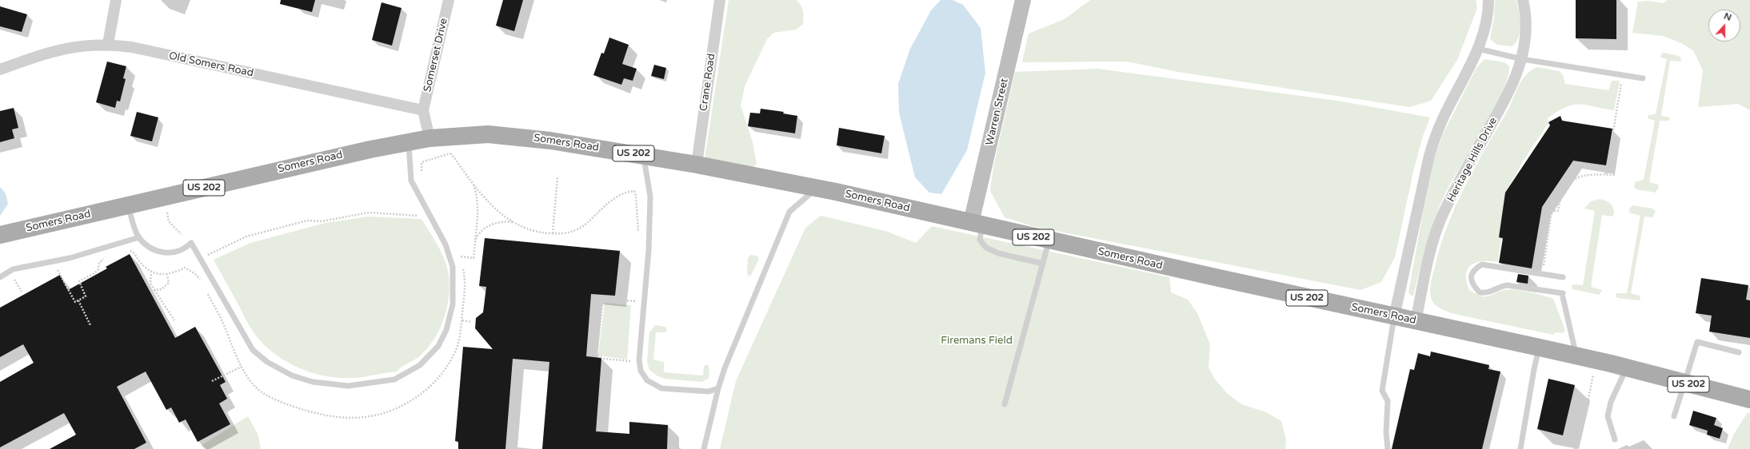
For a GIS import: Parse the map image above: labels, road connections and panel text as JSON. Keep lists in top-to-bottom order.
{
  "streets": {
    "main road": ["Somers Road", "US 202"],
    "street": [
      "Somerset Drive",
      "Old Somers Road",
      "Crane Road",
      "Warren Street",
      "Heritage Hills Drive"
    ]
  },
  "crossings": [
    ["Somerset Drive", "Old Somers Road"],
    ["Crane Road", "Somers Road"],
    ["Warren Street", "Somers Road"],
    ["Somers Road", "Heritage Hills Drive"]
  ],
  "parks": ["Firemans Field"],
  "north": "top"
}
